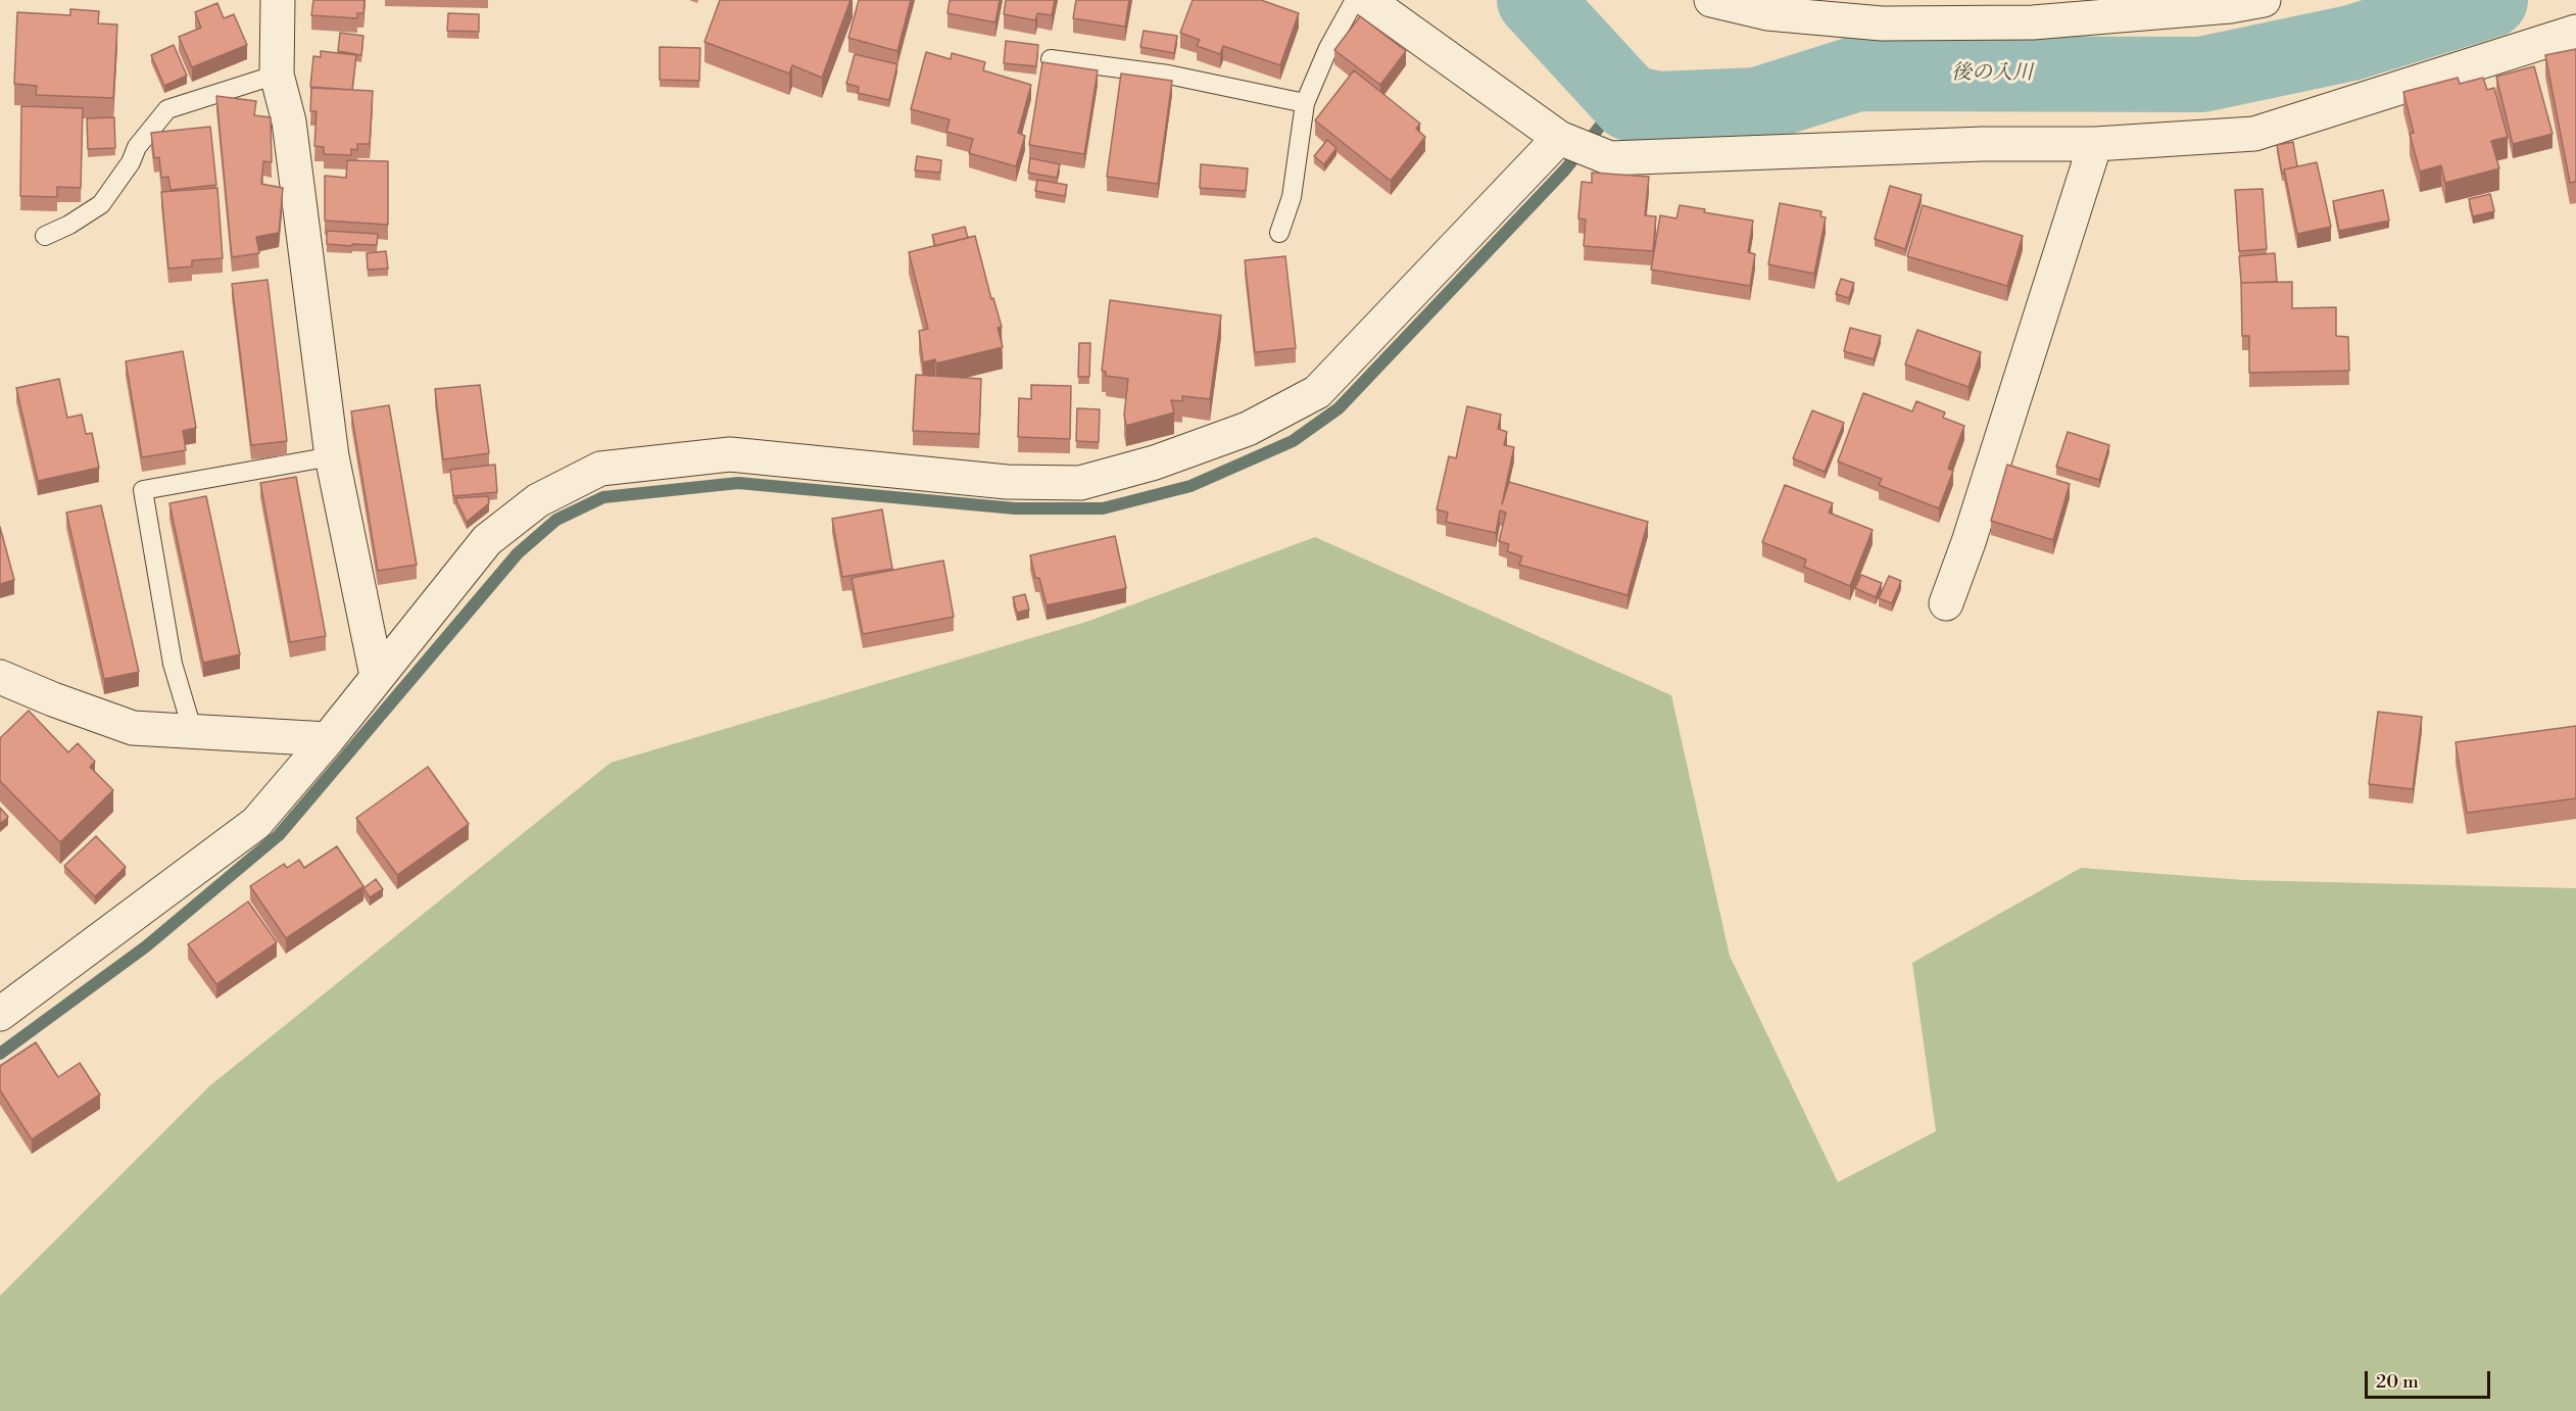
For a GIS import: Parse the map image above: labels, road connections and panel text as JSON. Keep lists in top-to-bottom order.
{
  "water": ["後の入川"],
  "scale_bar": "20 m"
}
